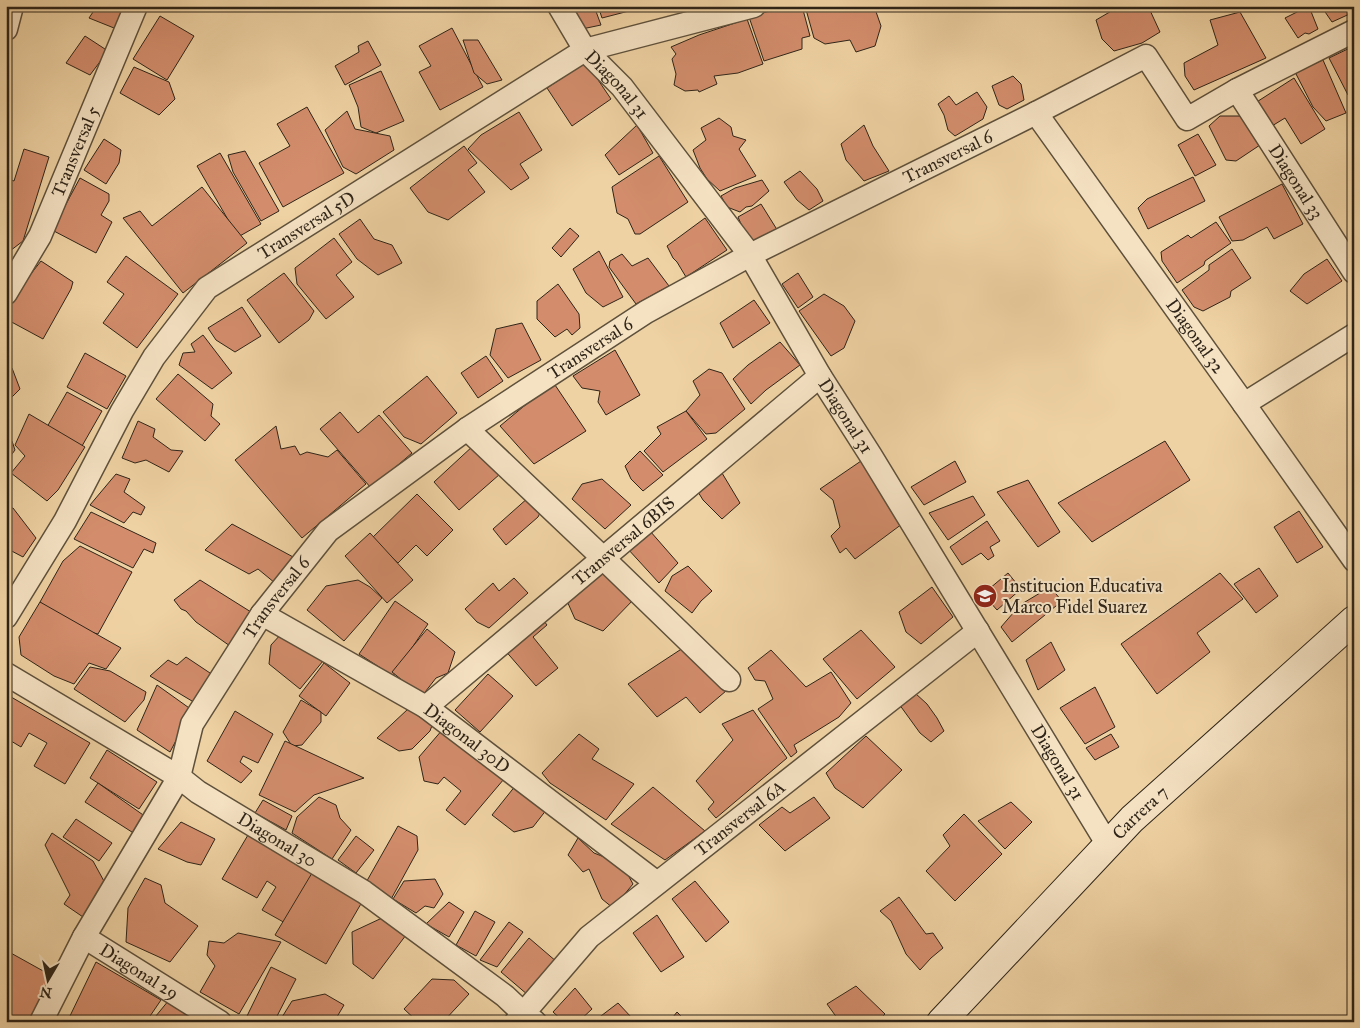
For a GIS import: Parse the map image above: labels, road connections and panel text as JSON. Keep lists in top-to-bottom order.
{
  "streets": {
    "main road": ["Carrera 7"],
    "street": [
      "Diagonal 31",
      "Transversal 5",
      "Transversal 6",
      "Diagonal 33",
      "Transversal 5D",
      "Diagonal 32",
      "Transversal 6BIS",
      "Diagonal 30D",
      "Transversal 6A",
      "Diagonal 30",
      "Diagonal 29"
    ]
  },
  "crossings": [
    ["Diagonal 31", "Transversal 6"],
    ["Diagonal 31", "Transversal 5D"],
    ["Diagonal 31", "Transversal 6BIS"],
    ["Diagonal 31", "Carrera 7"],
    ["Diagonal 31", "Transversal 6A"],
    ["Transversal 6", "Diagonal 33"],
    ["Transversal 6", "Diagonal 32"],
    ["Transversal 6", "Diagonal 30D"],
    ["Transversal 6", "Diagonal 30"],
    ["Transversal 6", "Diagonal 29"],
    ["Transversal 6BIS", "Diagonal 30D"],
    ["Diagonal 30D", "Transversal 6A"],
    ["Transversal 6A", "Diagonal 30"]
  ],
  "places": {
    "school or university": ["Institucion Educativa Marco Fidel Suarez"]
  },
  "north": "bottom"
}
